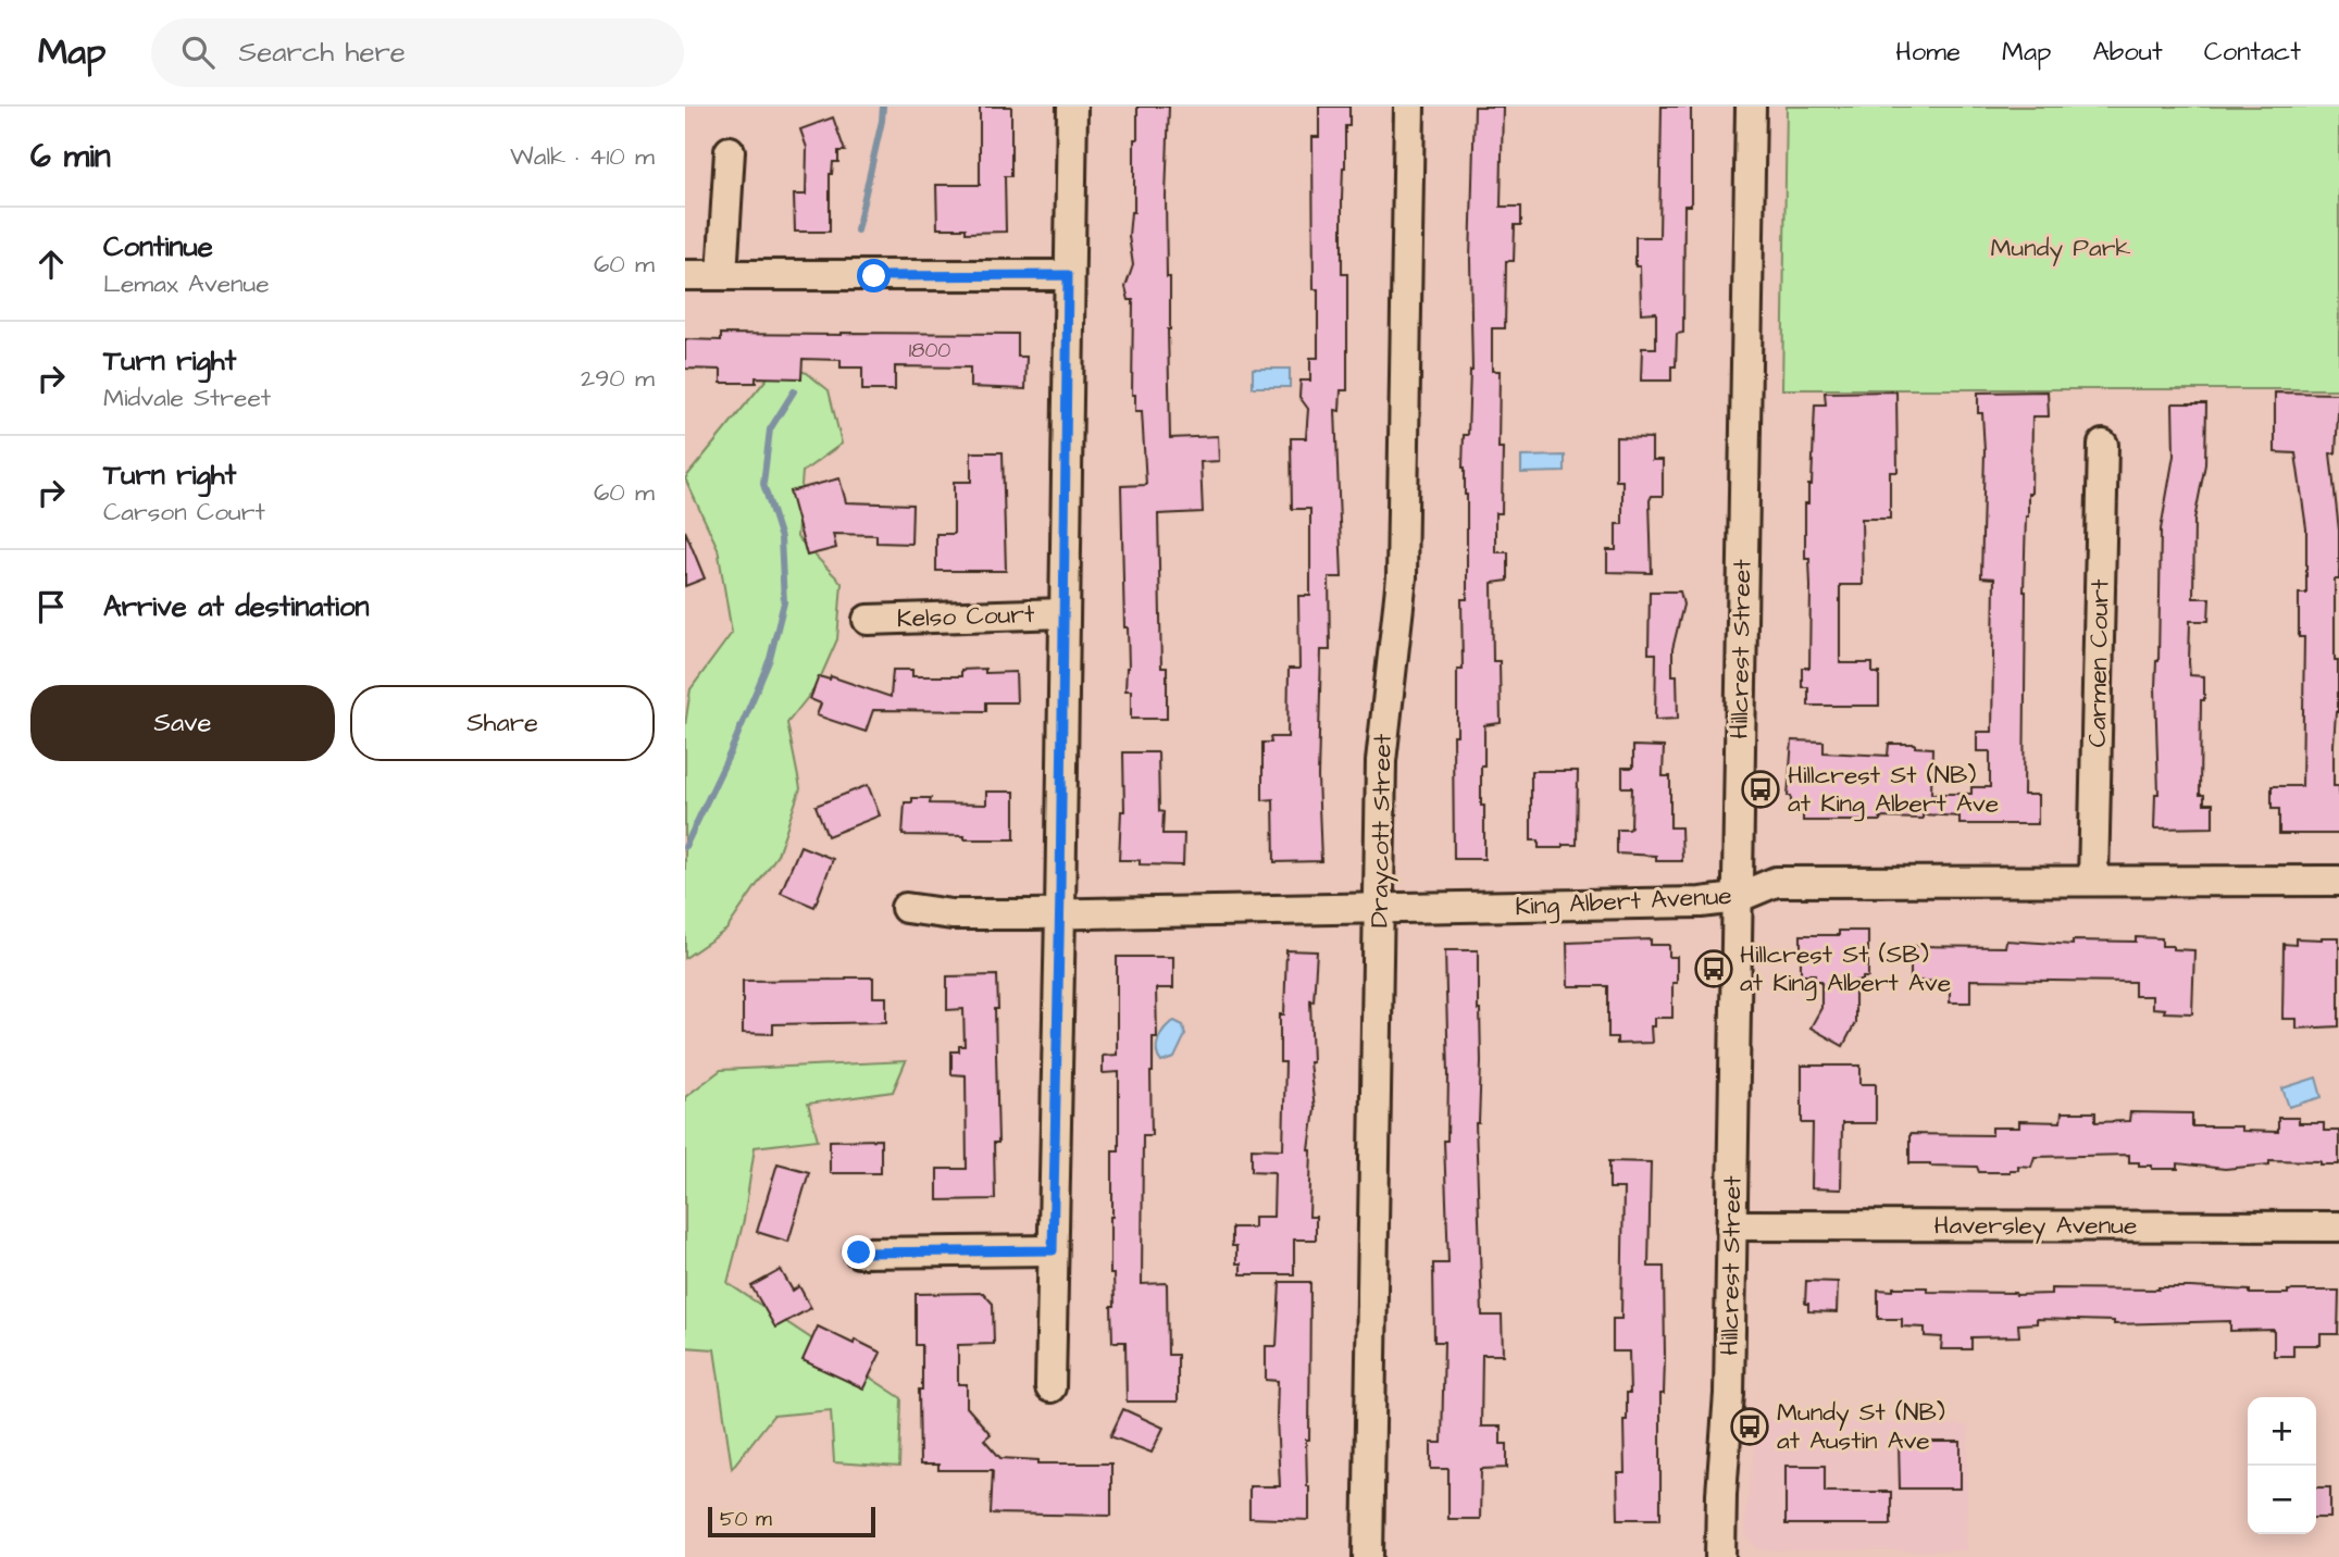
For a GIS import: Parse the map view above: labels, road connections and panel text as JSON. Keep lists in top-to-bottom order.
{
  "streets": {
    "street": [
      "Kelso Court",
      "Hillcrest Street",
      "Carmen Court",
      "Draycott Street",
      "King Albert Avenue",
      "Haversley Avenue"
    ]
  },
  "crossings": [
    ["Hillcrest Street", "King Albert Avenue"],
    ["Hillcrest Street", "Haversley Avenue"],
    ["Carmen Court", "King Albert Avenue"],
    ["Draycott Street", "King Albert Avenue"]
  ],
  "parks": ["Mundy Park"],
  "places": {
    "bus stop": ["Hillcrest St (NB) at King Albert Ave", "Hillcrest St (SB) at King Albert Ave", "Mundy St (NB) at Austin Ave"]
  },
  "house_numbers": ["1800"],
  "scale_bar": "50 m",
  "page": {
    "header": "Map",
    "search": "Search here",
    "nav": [
      "Home",
      "Map",
      "About",
      "Contact"
    ],
    "heading": ["6 min", "Walk · 410 m"],
    "list": [
      ["Continue", "Lemax Avenue", "60 m"],
      ["Turn right", "Midvale Street", "290 m"],
      ["Turn right", "Carson Court", "60 m"],
      "Arrive at destination"
    ],
    "buttons": ["Save", "Share"],
    "map_buttons": ["+", "−"],
    "scale": "50 m"
  }
}
